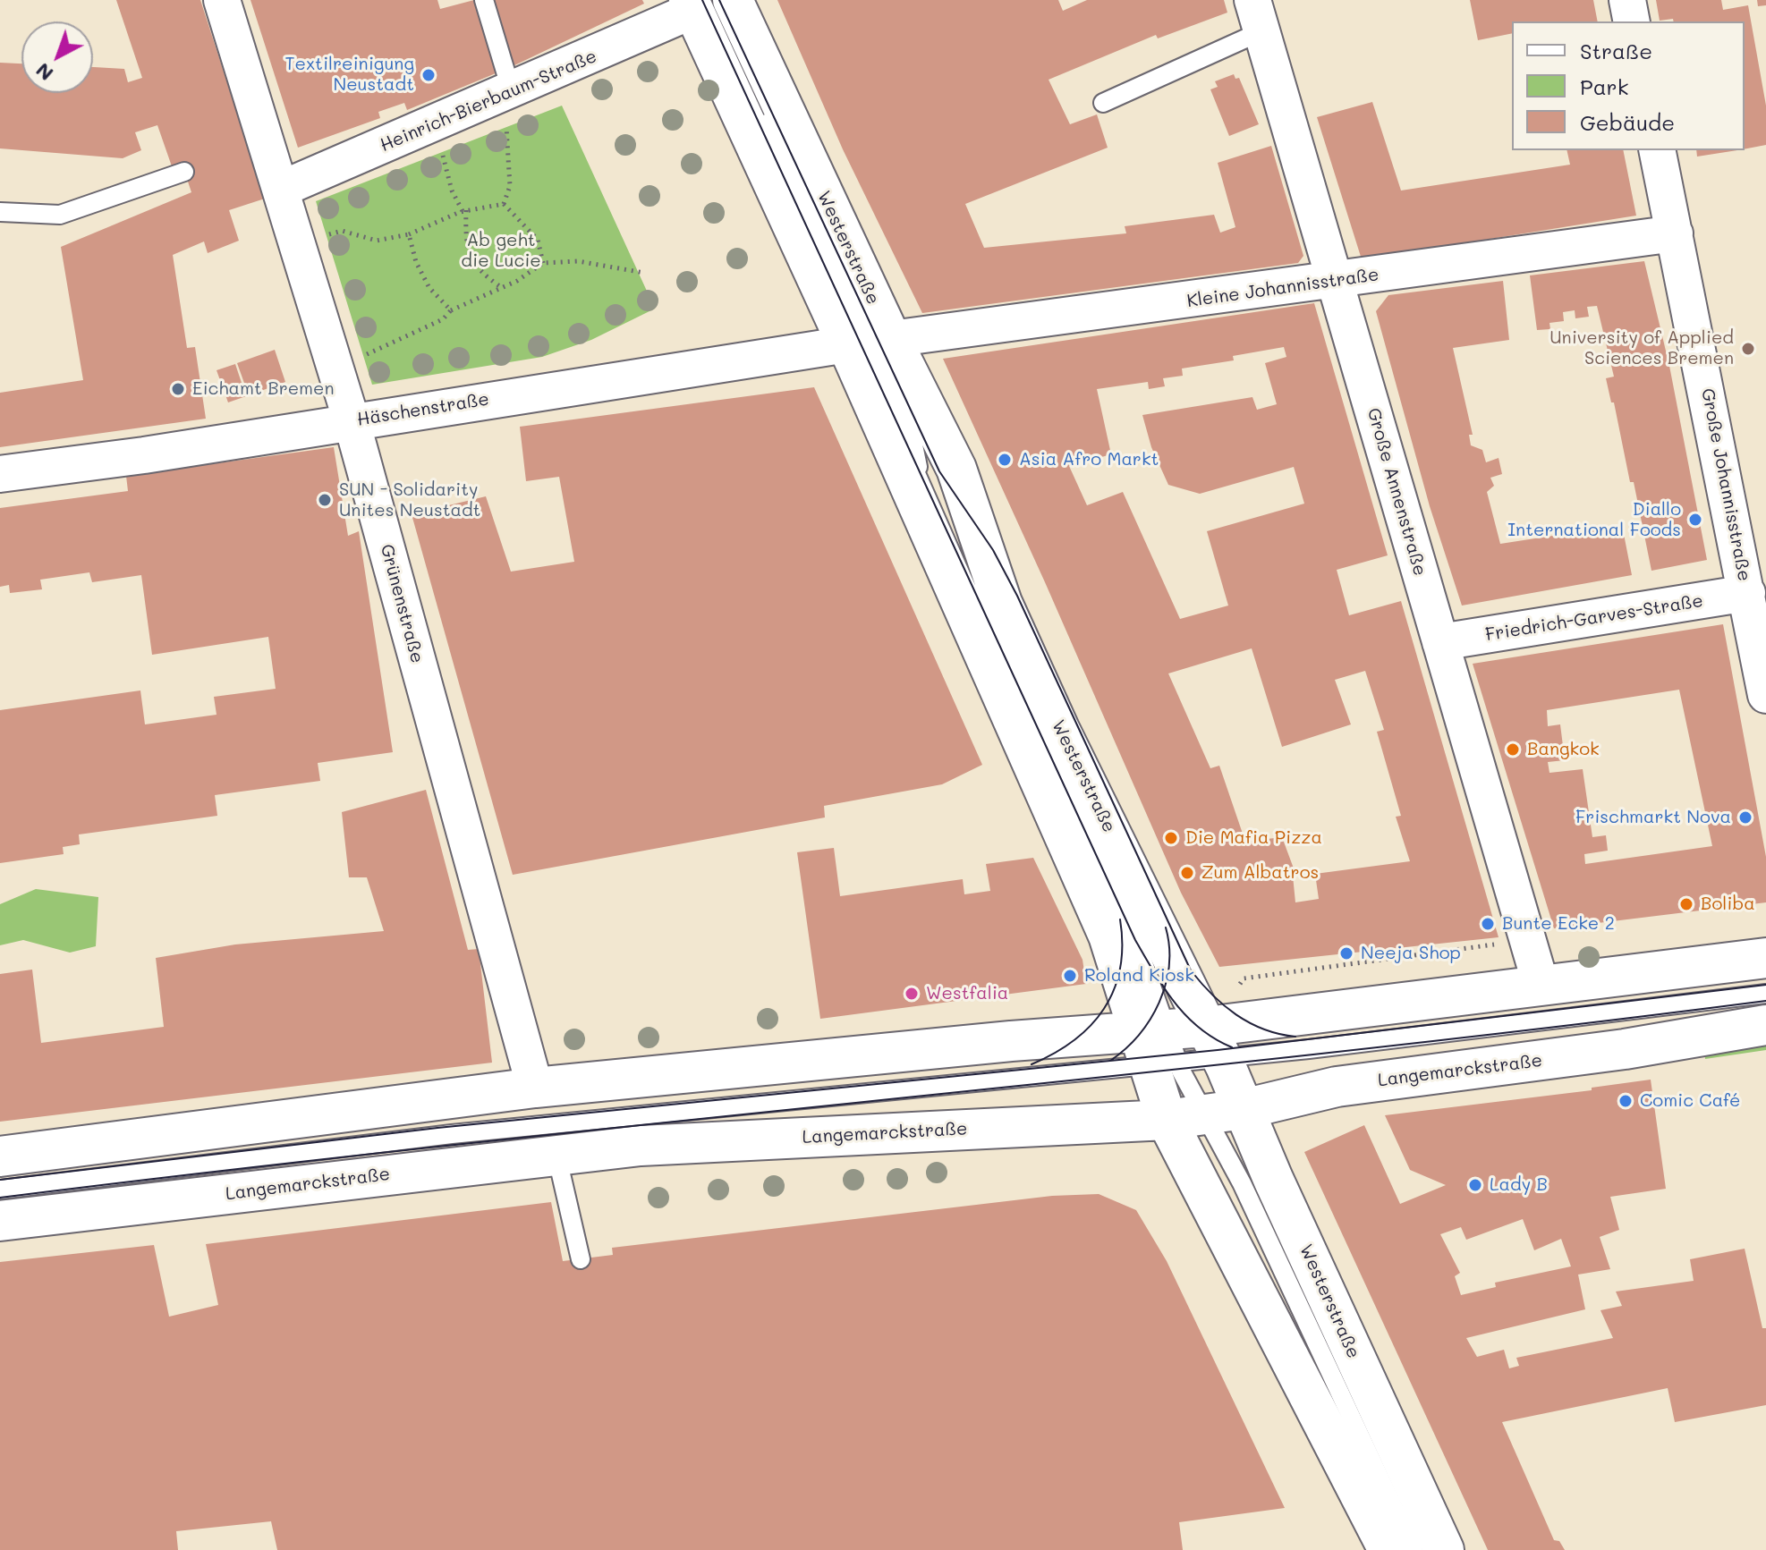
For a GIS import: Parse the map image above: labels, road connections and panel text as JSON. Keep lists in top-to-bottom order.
{
  "streets": {
    "main road": ["Westerstraße", "Langemarckstraße"],
    "street": [
      "Heinrich-Bierbaum-Straße",
      "Kleine Johannisstraße",
      "Häschenstraße",
      "Große Johannisstraße",
      "Große Annenstraße",
      "Grünenstraße",
      "Friedrich-Garves-Straße"
    ]
  },
  "crossings": [
    ["Heinrich-Bierbaum-Straße", "Grünenstraße"],
    ["Westerstraße", "Kleine Johannisstraße"],
    ["Westerstraße", "Langemarckstraße"],
    ["Kleine Johannisstraße", "Große Johannisstraße"],
    ["Kleine Johannisstraße", "Große Annenstraße"],
    ["Häschenstraße", "Grünenstraße"],
    ["Große Johannisstraße", "Friedrich-Garves-Straße"],
    ["Große Annenstraße", "Friedrich-Garves-Straße"]
  ],
  "parks": ["Ab geht die Lucie"],
  "places": [
    "Textilreinigung Neustadt",
    "University of Applied Sciences Bremen",
    "Eichamt Bremen",
    "Asia Afro Markt",
    "SUN - Solidarity Unites Neustadt",
    "Diallo International Foods",
    "Bangkok",
    "Frischmarkt Nova",
    "Die Mafia Pizza",
    "Zum Albatros",
    "Boliba",
    "Bunte Ecke 2",
    "Neeja Shop",
    "Roland Kiosk",
    "Westfalia",
    "Comic Café",
    "Lady B"
  ],
  "legend": ["Straße", "Park", "Gebäude"],
  "north": "bottom left"
}
